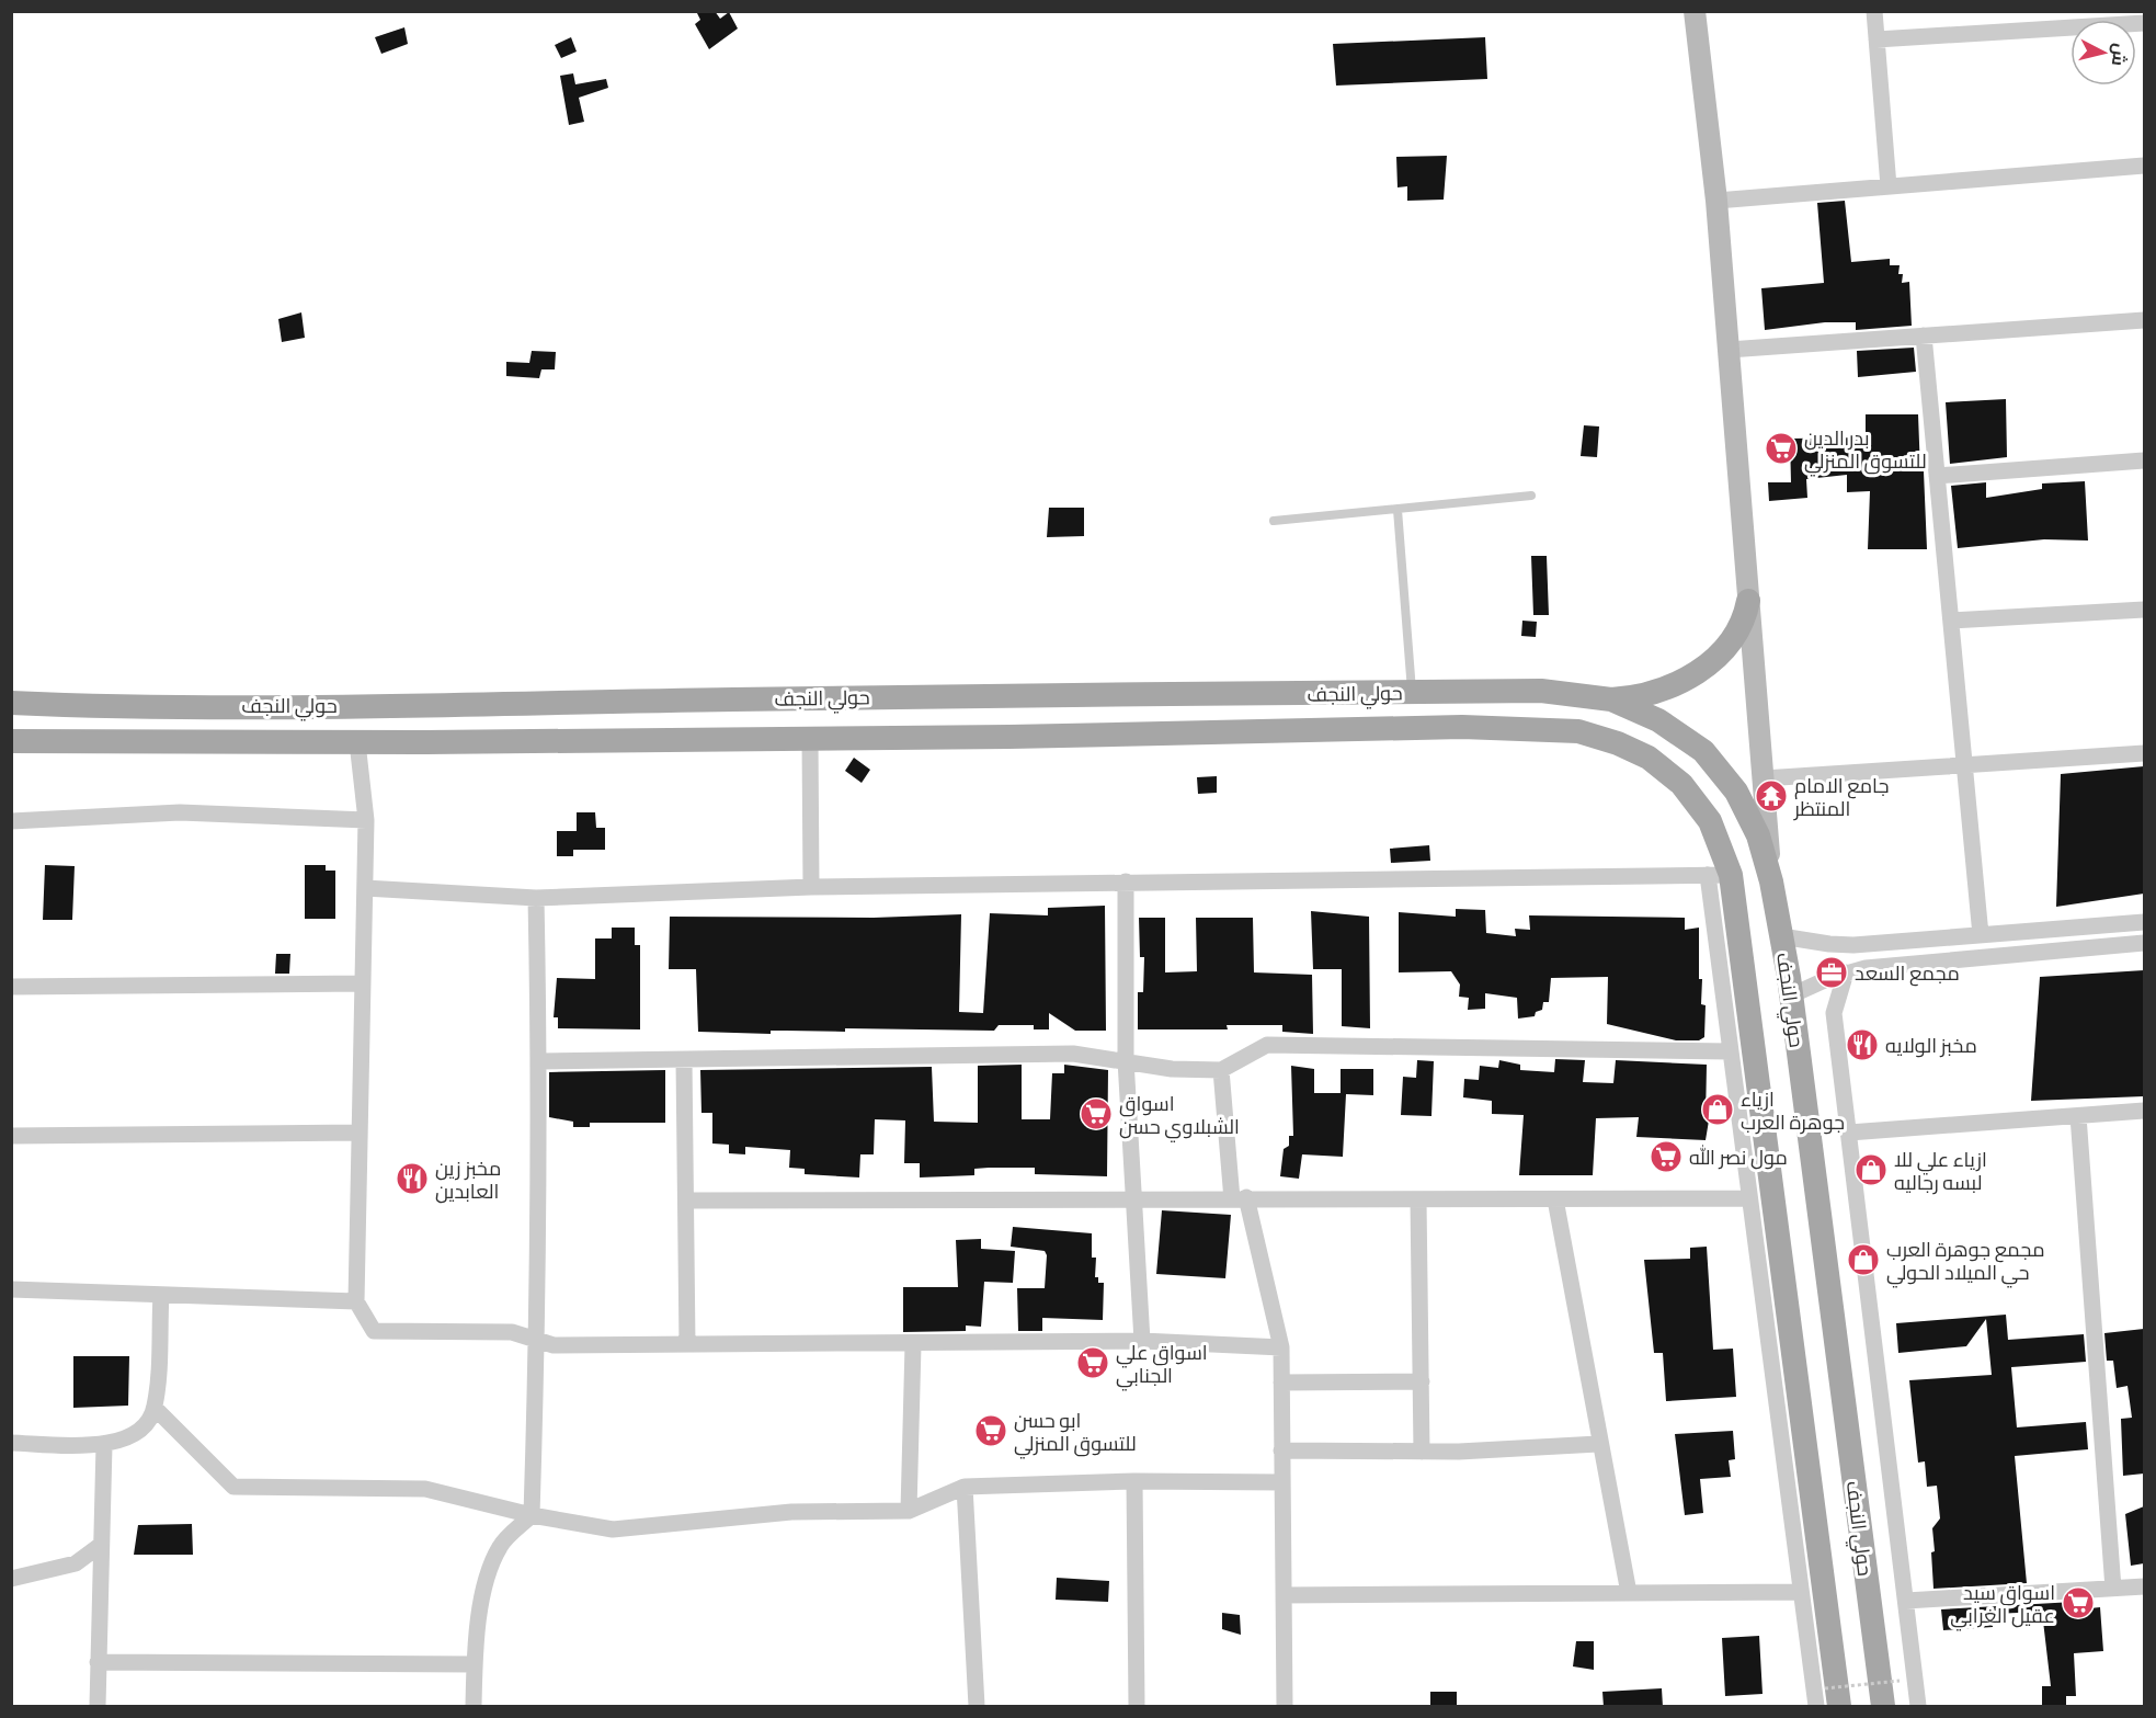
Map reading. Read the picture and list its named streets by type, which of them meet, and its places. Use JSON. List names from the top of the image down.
{
  "streets": {
    "main road": ["حولي النجف"]
  },
  "places": {
    "supermarket": [
      "بدر الدين للتسوق المنزلي",
      "اسواق الشبلاوي حسن",
      "مول نصر الله",
      "اسواق علي الجنابي",
      "ابو حسن للتسوق المنزلي",
      "اسواق سيد عقيل الغرابي"
    ],
    "temple": ["جامع الامام المنتظر"],
    "office": ["مجمع السعد"],
    "restaurant": ["مخبز الولايه", "مخبز زين العابدين"],
    "shop": ["ازياء جوهرة العرب", "ازياء علي للا لبسه رجاليه", "مجمع جوهرة العرب حي الميلاد الحولي"]
  },
  "north": "right"
}
